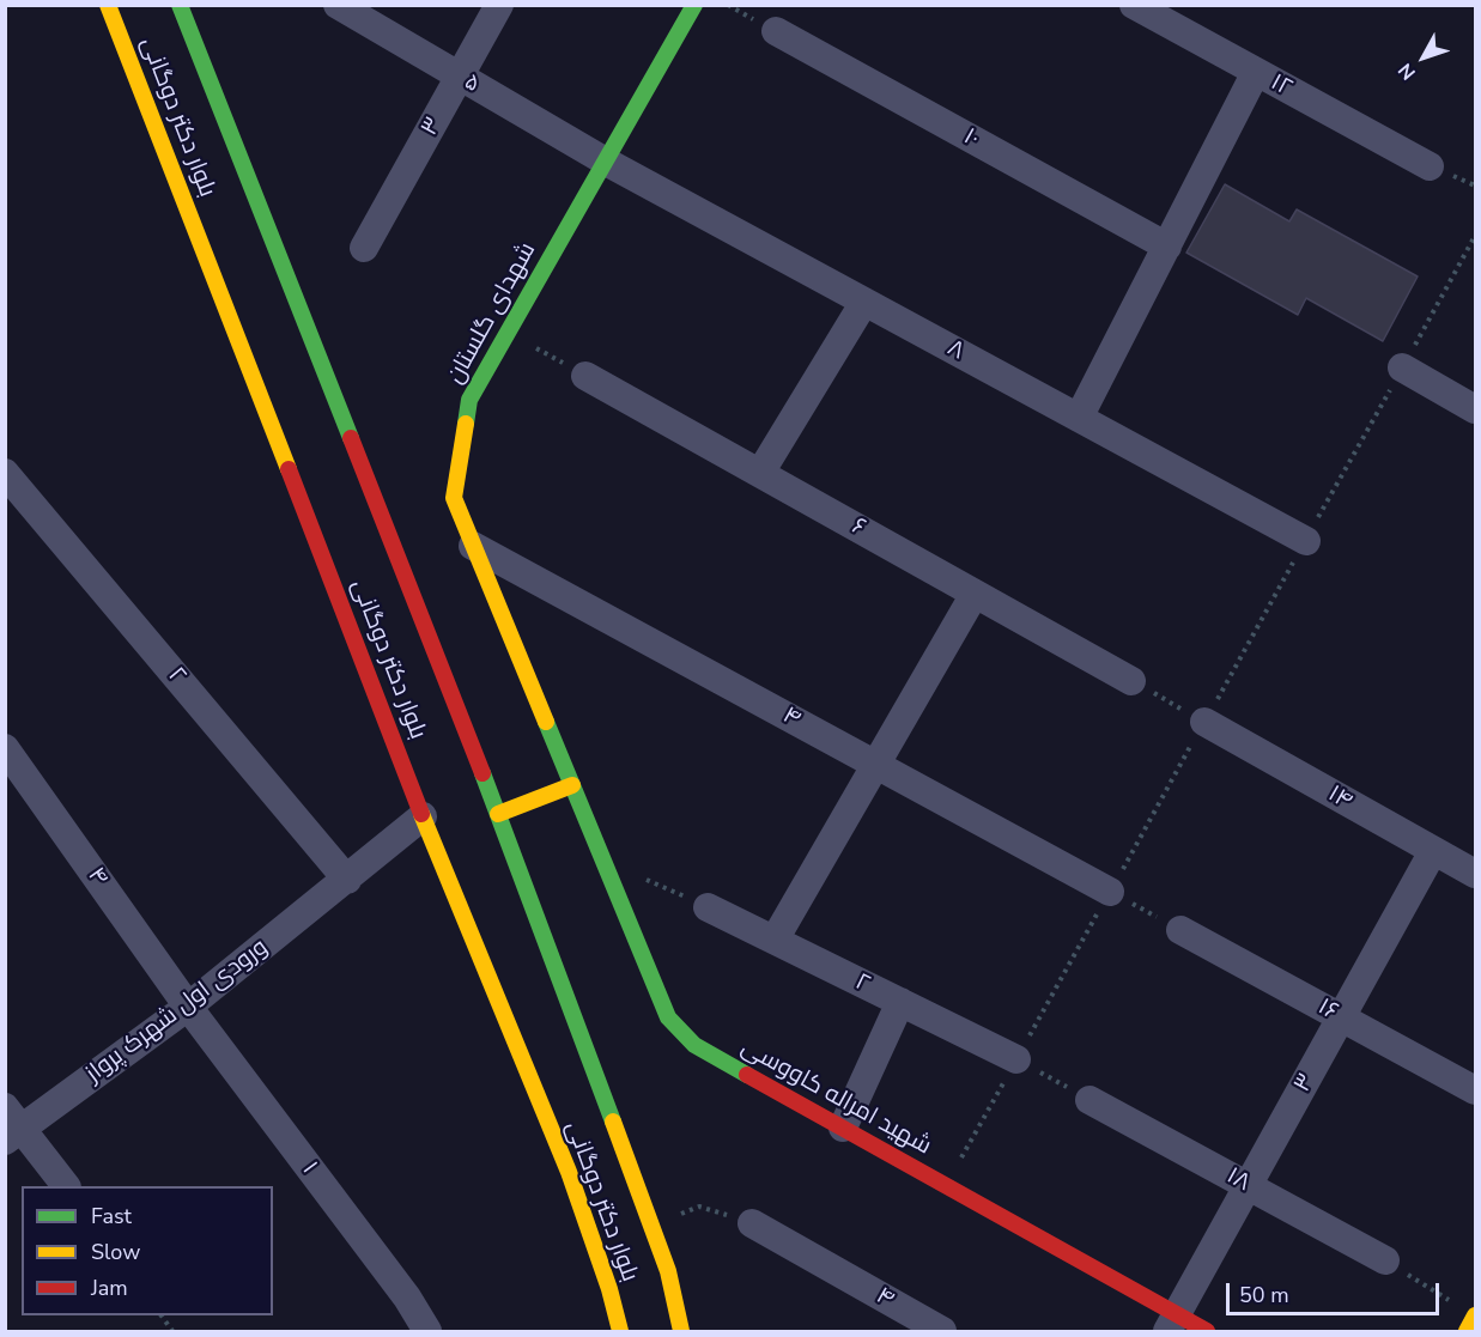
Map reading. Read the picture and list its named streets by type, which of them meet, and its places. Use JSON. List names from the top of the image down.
{
  "streets": {
    "main road": ["بلوار دکتر دوگانی", "شهدای گلستان", "شهید امراله کاووسی"],
    "street": [
      "۵",
      "۱۲",
      "۳",
      "۱۰",
      "۸",
      "۶",
      "۲",
      "۴",
      "۱۴",
      "۱۶",
      "ورودی اول شهرک پرواز",
      "۱",
      "۱۸"
    ]
  },
  "crossings": [
    ["۵", "۳"],
    ["۵", "شهدای گلستان"],
    ["۵", "۸"],
    ["بلوار دکتر دوگانی", "ورودی اول شهرک پرواز"],
    ["۳", "۱۴"],
    ["۳", "۱۶"],
    ["۳", "شهید امراله کاووسی"],
    ["۳", "۱۸"],
    ["شهدای گلستان", "۸"],
    ["شهدای گلستان", "۴"],
    ["شهدای گلستان", "شهید امراله کاووسی"],
    ["۲", "ورودی اول شهرک پرواز"],
    ["۴", "ورودی اول شهرک پرواز"],
    ["۴", "۱"],
    ["ورودی اول شهرک پرواز", "۱"]
  ],
  "legend": ["Fast", "Slow", "Jam"],
  "scale_bar": "50 m",
  "north": "bottom left"
}
